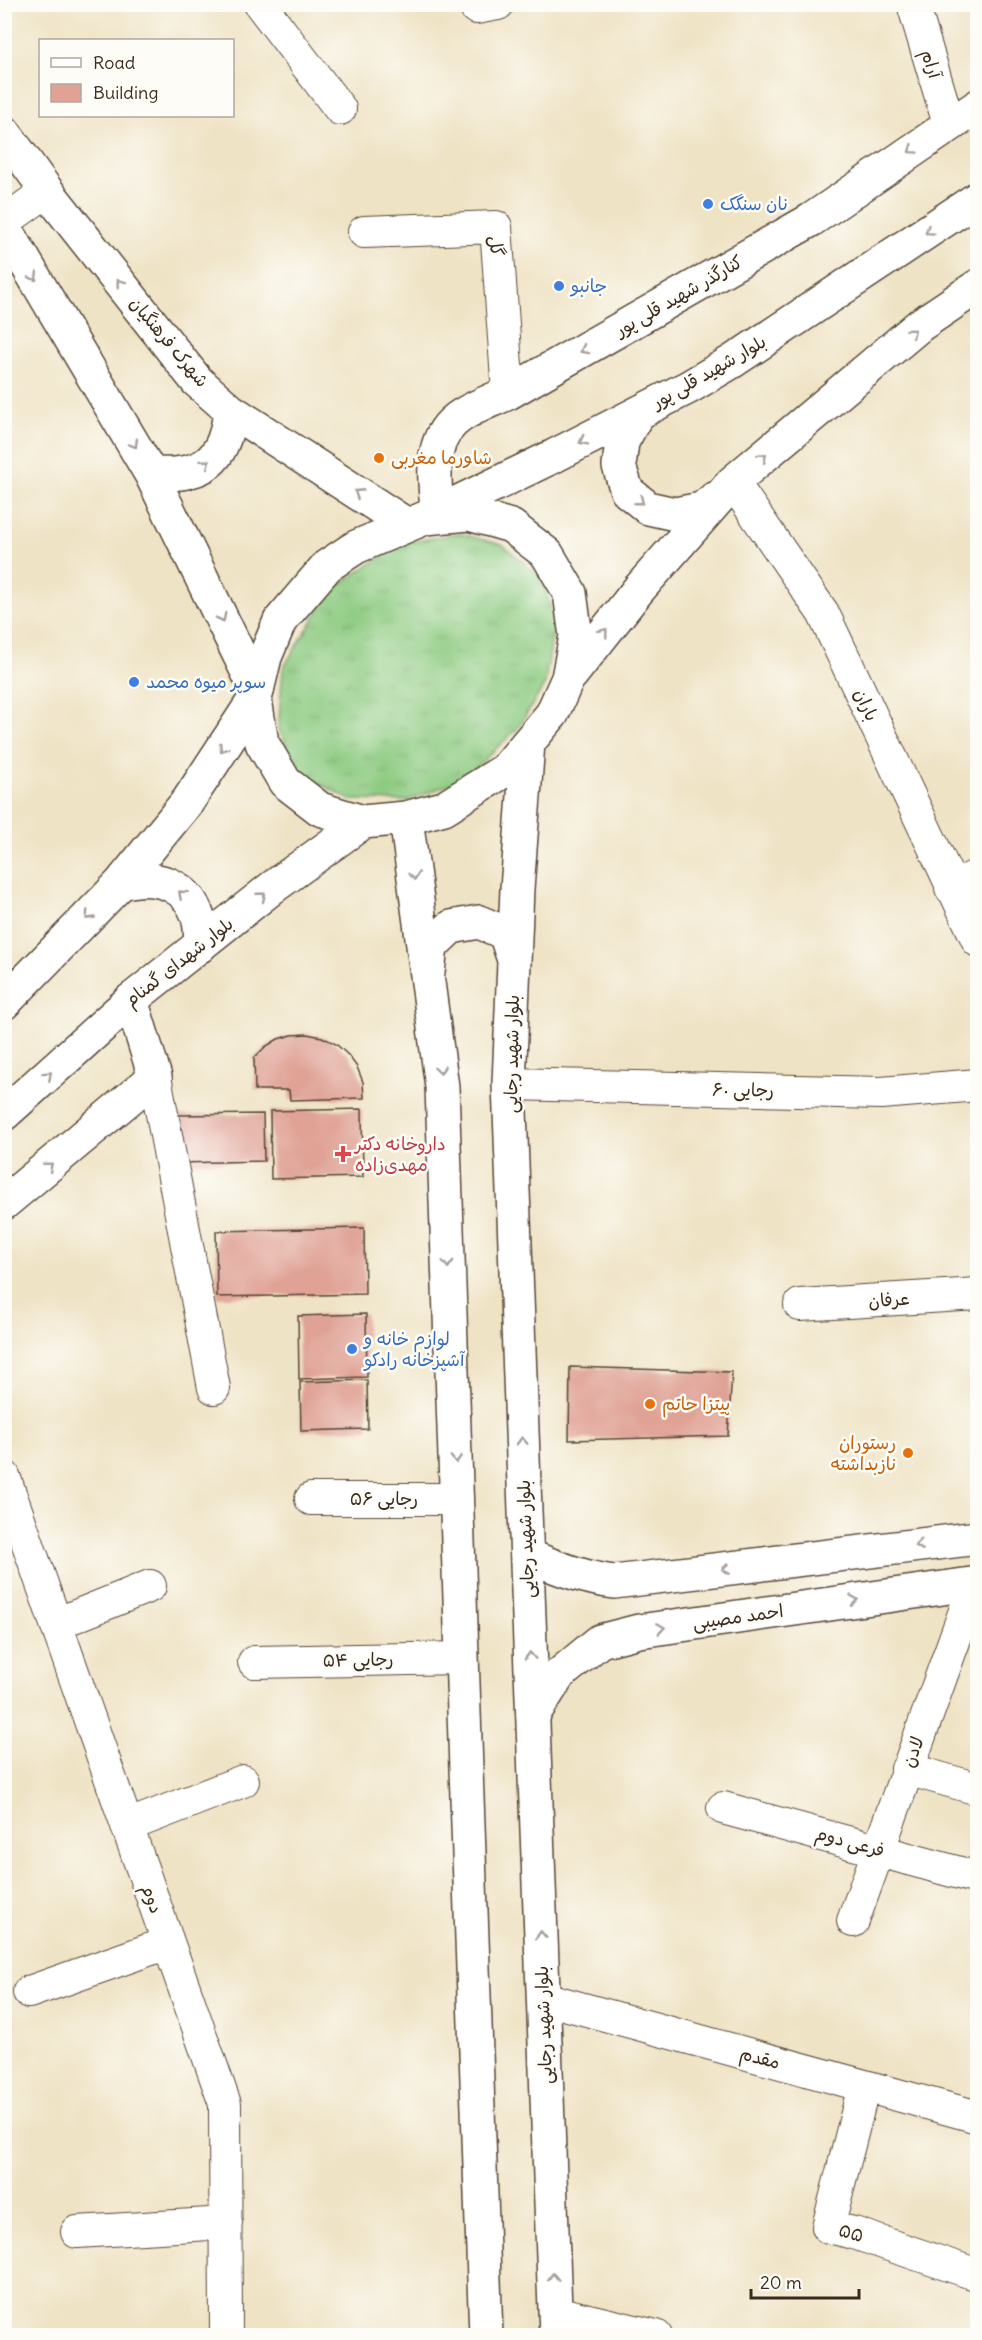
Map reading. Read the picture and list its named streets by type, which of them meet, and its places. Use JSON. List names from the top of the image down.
{
  "streets": {
    "main road": [
      "کنارگذر شهید قلی پور",
      "شهرک فرهنگیان",
      "بلوار شهید قلی پور",
      "بلوار شهدای گمنام",
      "بلوار شهید رجایی",
      "احمد مصیبی"
    ],
    "street": [
      "آرام",
      "گل",
      "باران",
      "رجایی ۶۰",
      "عرفان",
      "رجایی ۵۶",
      "رجایی ۵۴",
      "لادن",
      "فرعی دوم",
      "دوم",
      "مقدم",
      "۵۵"
    ]
  },
  "crossings": [
    ["آرام", "کنارگذر شهید قلی پور"],
    ["گل", "کنارگذر شهید قلی پور"],
    ["کنارگذر شهید قلی پور", "شهرک فرهنگیان"],
    ["کنارگذر شهید قلی پور", "بلوار شهید قلی پور"],
    ["شهرک فرهنگیان", "بلوار شهید قلی پور"],
    ["بلوار شهید رجایی", "رجایی ۶۰"],
    ["بلوار شهید رجایی", "احمد مصیبی"],
    ["بلوار شهید رجایی", "مقدم"],
    ["احمد مصیبی", "لادن"],
    ["لادن", "فرعی دوم"],
    ["مقدم", "۵۵"]
  ],
  "places": {
    "other": [
      "نان سنگک",
      "جانبو",
      "شاورما مغربی",
      "سوپر میوه محمد",
      "لوازم خانه و آشپزخانه رادکو",
      "پیتزا حاتم",
      "رستوران نازبداشته"
    ],
    "health": ["داروخانه دکتر مهدی‌زاده"]
  },
  "legend": ["Road", "Building"],
  "scale_bar": "20 m"
}
